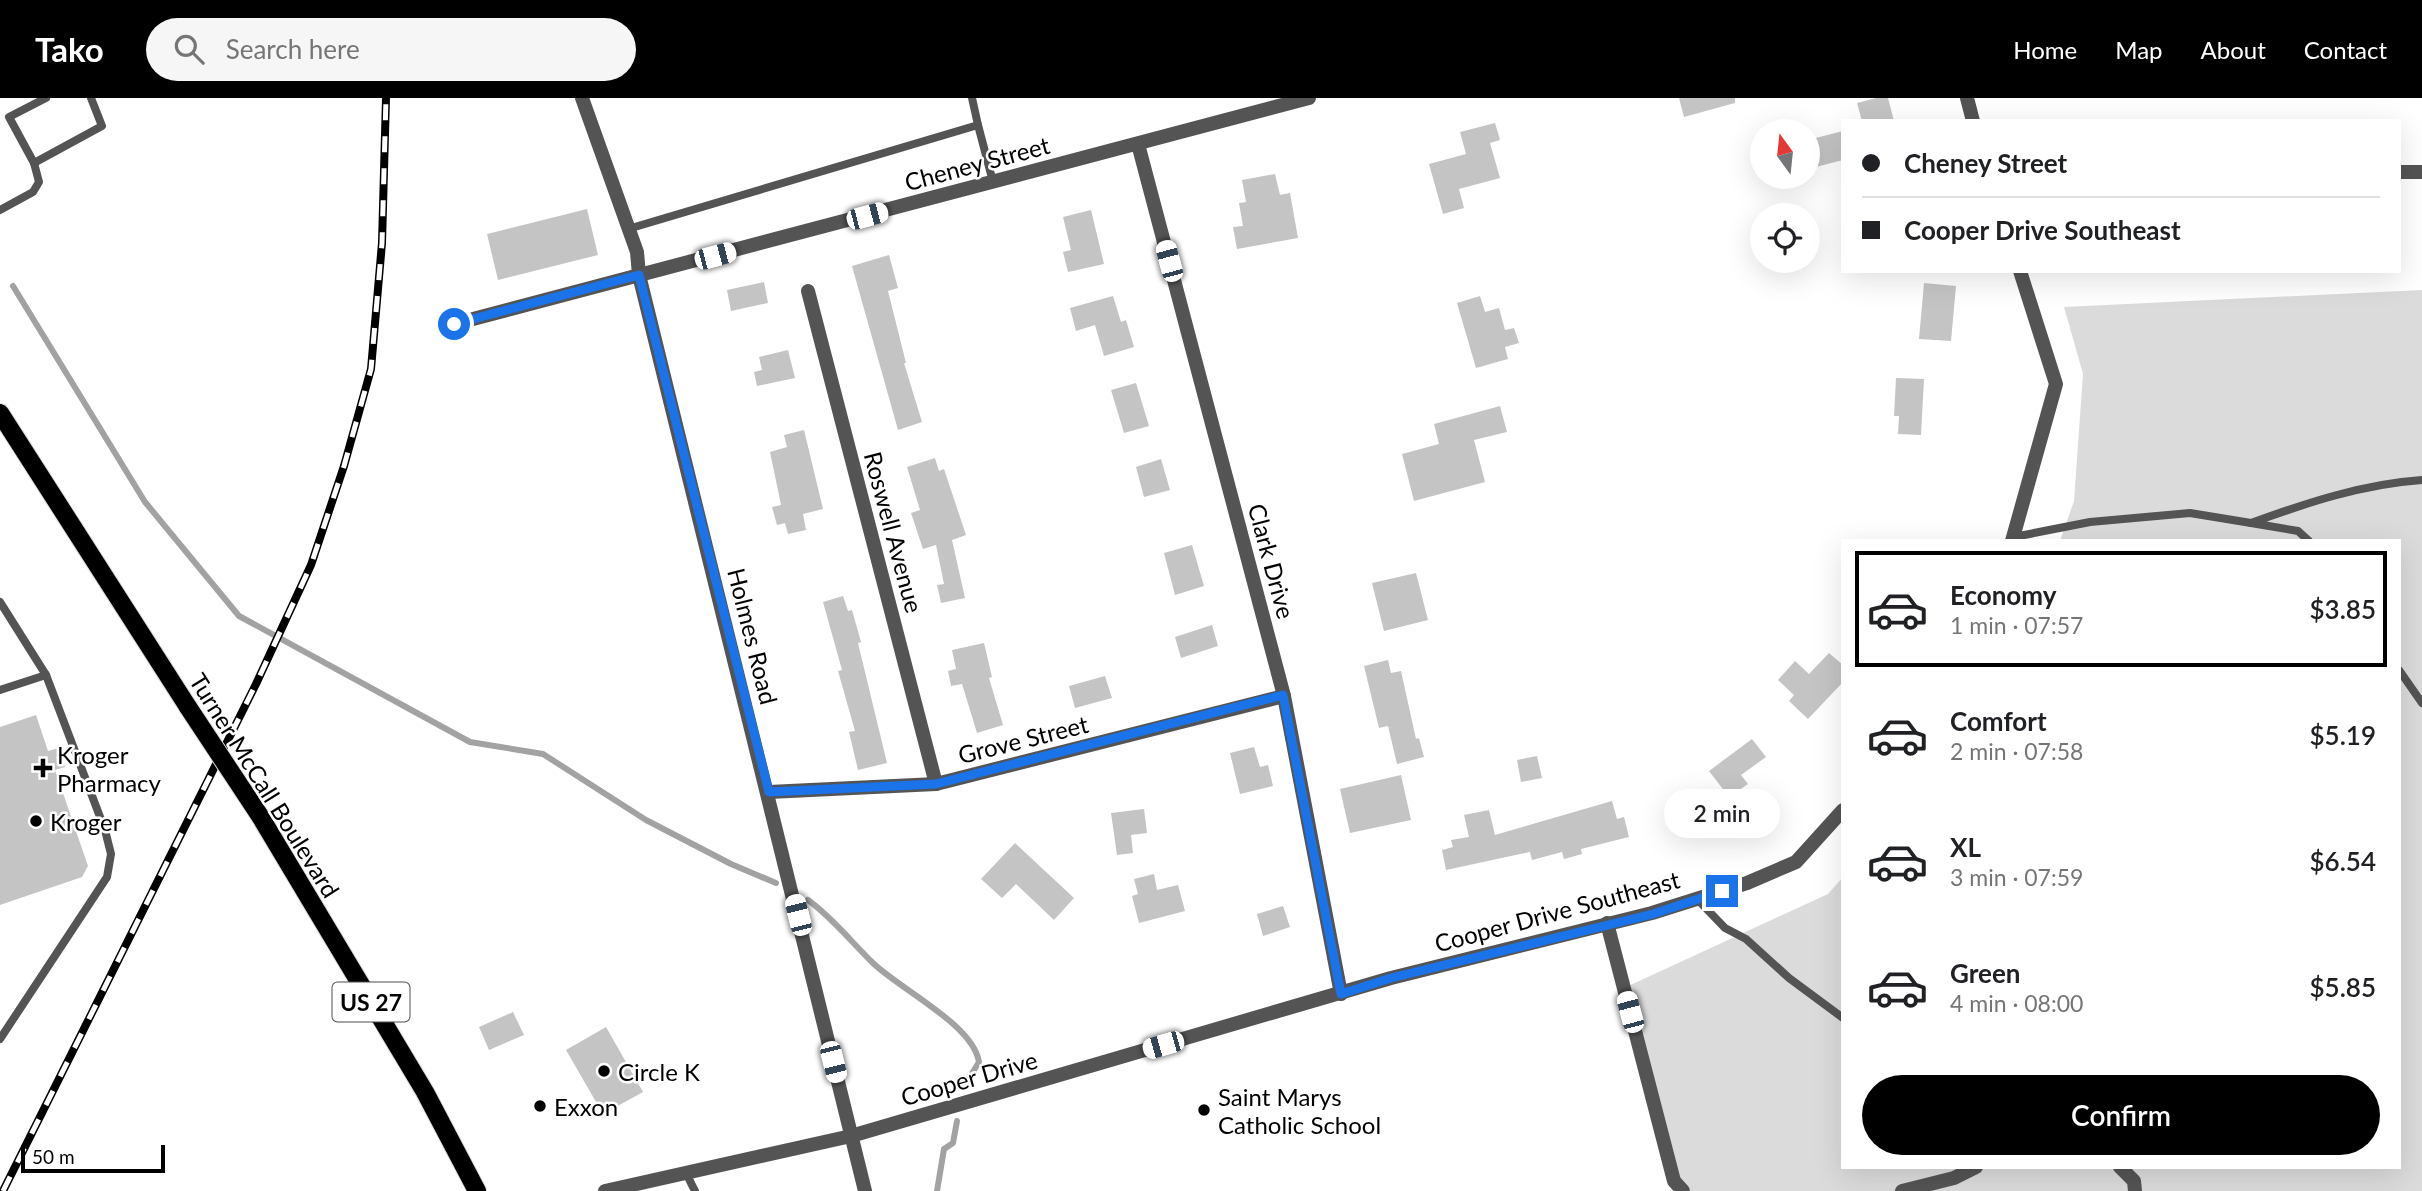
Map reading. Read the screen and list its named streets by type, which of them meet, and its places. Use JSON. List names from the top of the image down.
{
  "streets": {
    "main road": ["Turner McCall Boulevard", "US 27"],
    "street": [
      "Cheney Street",
      "Roswell Avenue",
      "Clark Drive",
      "Holmes Road",
      "Grove Street",
      "Cooper Drive Southeast",
      "Cooper Drive"
    ]
  },
  "crossings": [
    ["Cheney Street", "Clark Drive"],
    ["Cheney Street", "Holmes Road"],
    ["Roswell Avenue", "Grove Street"],
    ["Clark Drive", "Grove Street"],
    ["Clark Drive", "Cooper Drive Southeast"],
    ["Clark Drive", "Cooper Drive"],
    ["Holmes Road", "Grove Street"],
    ["Holmes Road", "Cooper Drive"],
    ["Cooper Drive Southeast", "Cooper Drive"]
  ],
  "places": {
    "health": ["Kroger Pharmacy"],
    "other": [
      "Kroger",
      "Circle K",
      "Exxon",
      "Saint Marys Catholic School"
    ]
  },
  "scale_bar": "50 m",
  "north": "top",
  "page": {
    "header": "Tako",
    "search": "Search here",
    "nav": [
      "Home",
      "Map",
      "About",
      "Contact"
    ],
    "banner": ["Cheney Street", "Cooper Drive Southeast"],
    "list": [
      {
        "name": "Economy",
        "note": "1 min · 07:57",
        "value": "$3.85"
      },
      {
        "name": "Comfort",
        "note": "2 min · 07:58",
        "value": "$5.19"
      },
      {
        "name": "XL",
        "note": "3 min · 07:59",
        "value": "$6.54"
      },
      {
        "name": "Green",
        "note": "4 min · 08:00",
        "value": "$5.85"
      }
    ],
    "bubble": "2 min",
    "buttons": "Confirm",
    "scale": "50 m"
  }
}
